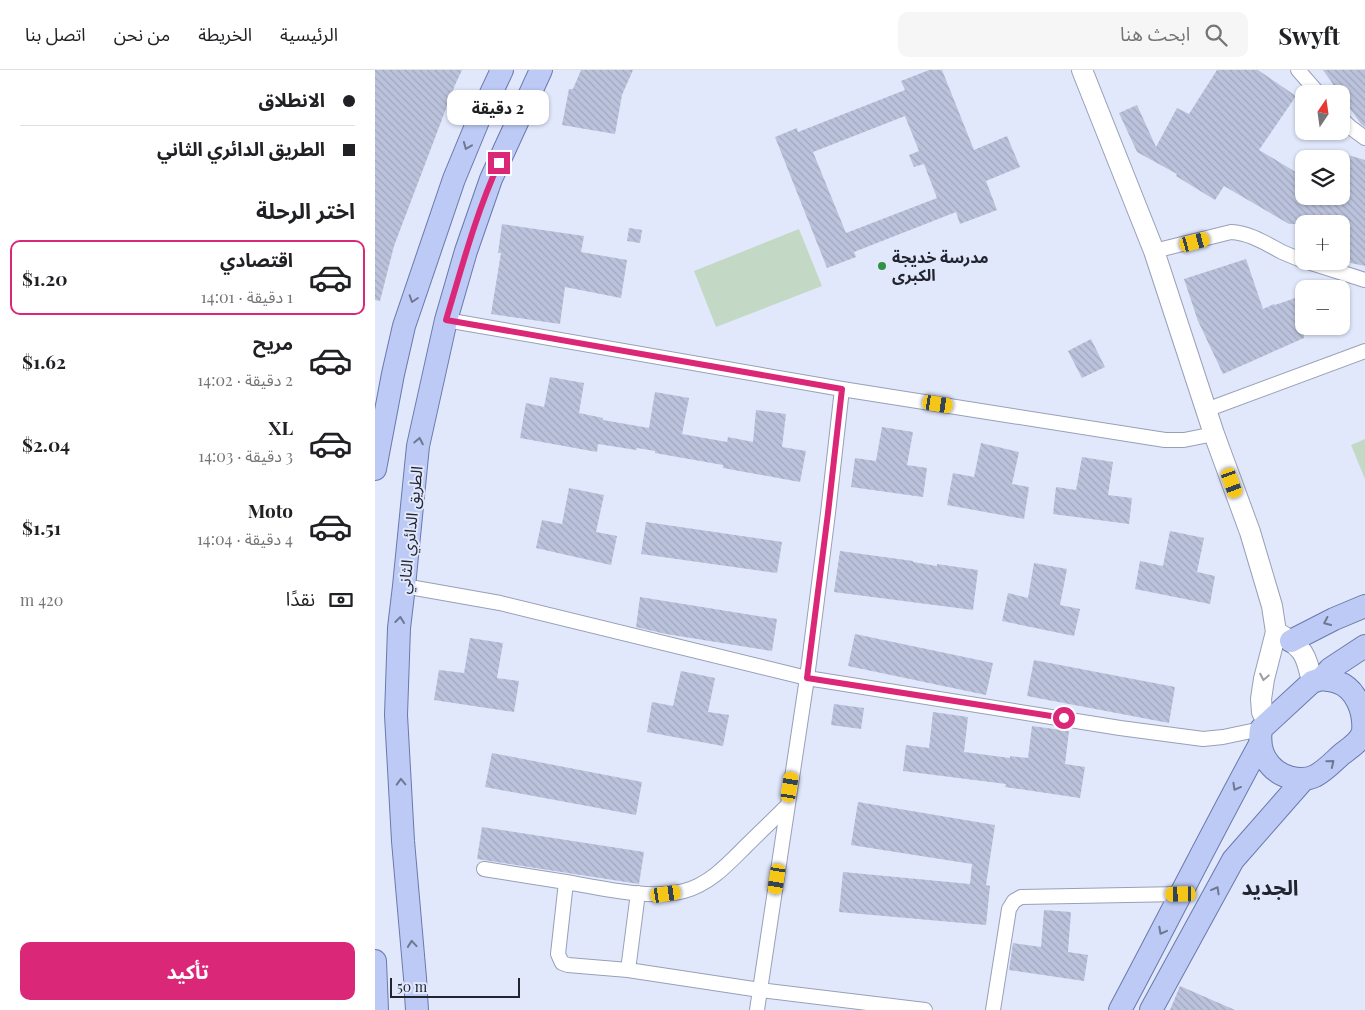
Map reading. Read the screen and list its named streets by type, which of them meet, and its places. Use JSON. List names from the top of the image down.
{
  "streets": {
    "main road": ["الطريق الدائري الثاني"]
  },
  "one_way": ["الطريق الدائري الثاني"],
  "districts": ["الجديد"],
  "places": ["مدرسة خديجة الكبرى"],
  "scale_bar": "50 m",
  "north": "top",
  "page": {
    "header": "Swyft",
    "search": "ابحث هنا",
    "nav": [
      "الرئيسية",
      "الخريطة",
      "من نحن",
      "اتصل بنا"
    ],
    "banner": ["الانطلاق", "الطريق الدائري الثاني"],
    "map_buttons": ["+", "−"],
    "bubble": "2 دقيقة",
    "heading": "اختر الرحلة",
    "list": [
      {
        "name": "اقتصادي",
        "note": "1 دقيقة · 14:01",
        "value": "$1.20"
      },
      {
        "name": "مريح",
        "note": "2 دقيقة · 14:02",
        "value": "$1.62"
      },
      {
        "name": "XL",
        "note": "3 دقيقة · 14:03",
        "value": "$2.04"
      },
      {
        "name": "Moto",
        "note": "4 دقيقة · 14:04",
        "value": "$1.51"
      }
    ],
    "pay": ["نقدًا", "420 m"],
    "buttons": "تأكيد",
    "scale": "50 m"
  }
}
